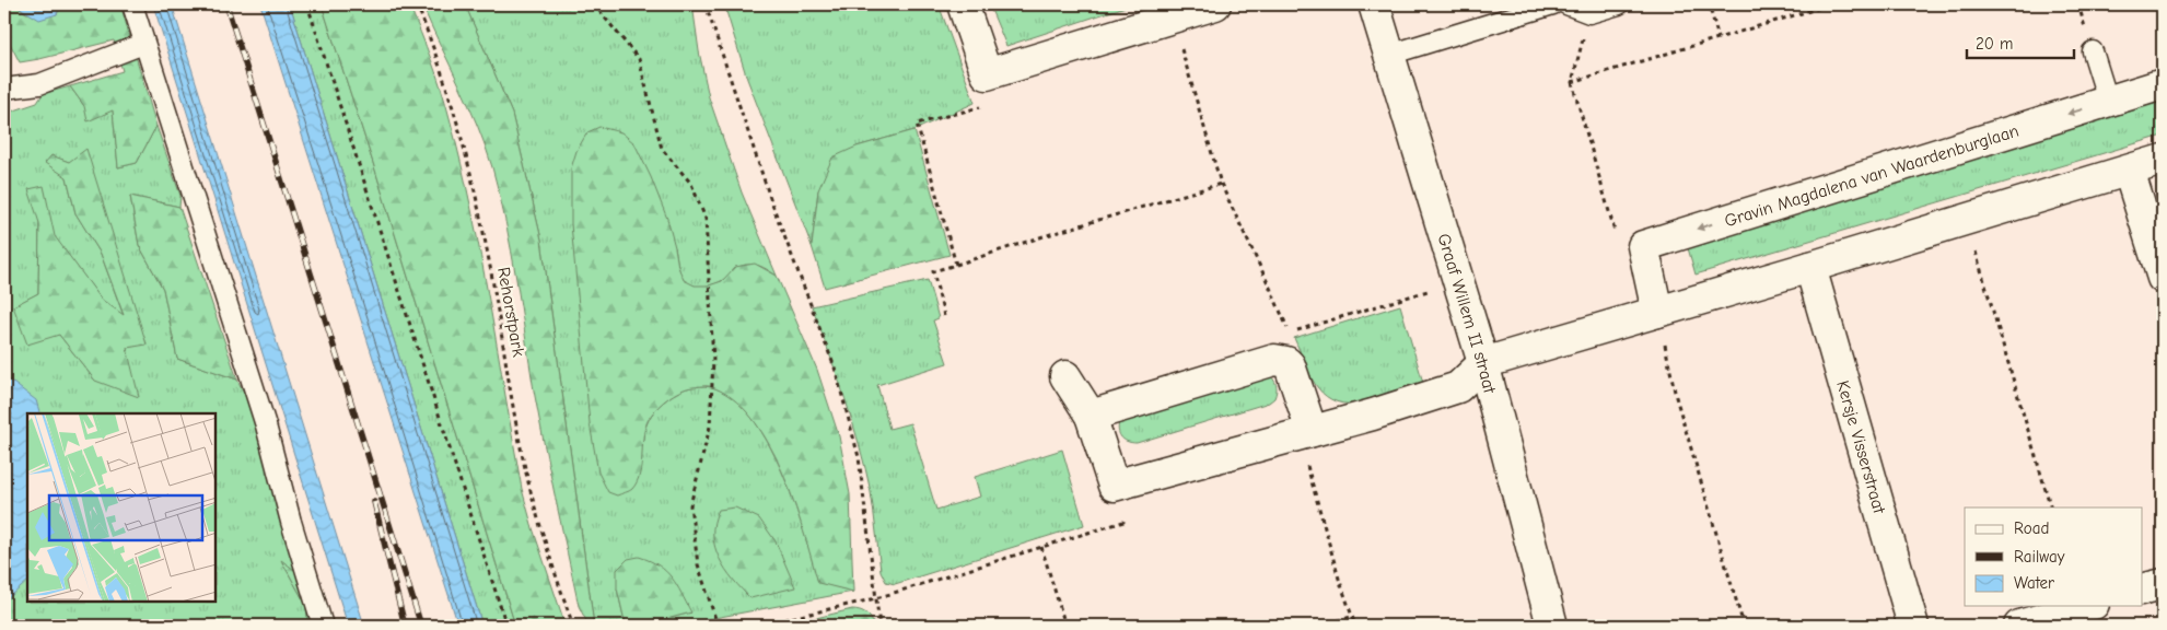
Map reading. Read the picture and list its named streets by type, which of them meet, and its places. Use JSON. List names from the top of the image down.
{
  "streets": {
    "street": ["Gravin Magdalena van Waardenburglaan", "Graaf Willem II straat", "Kersje Visserstraat"],
    "path": ["Rehorstpark"]
  },
  "legend": ["Road", "Railway", "Water"],
  "scale_bar": "20 m"
}
